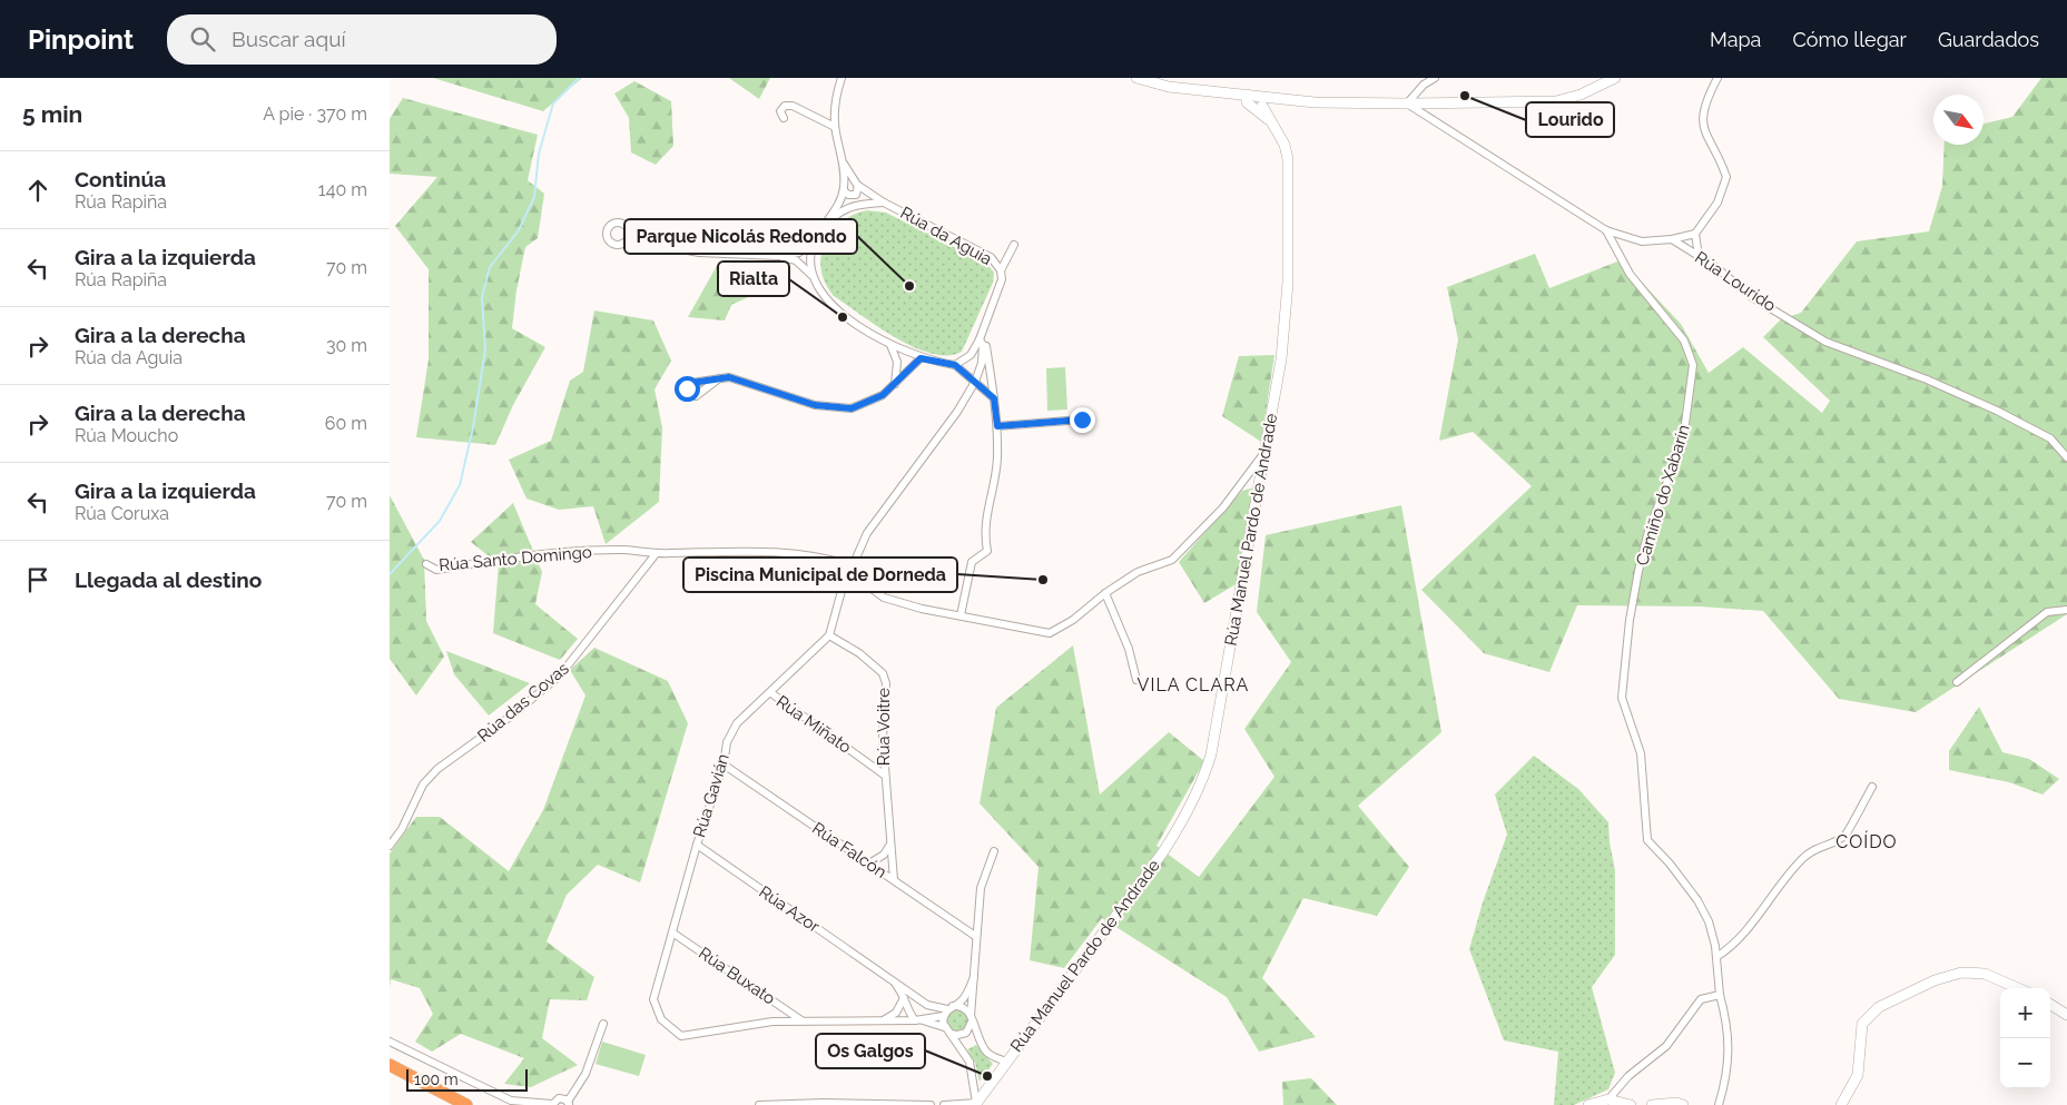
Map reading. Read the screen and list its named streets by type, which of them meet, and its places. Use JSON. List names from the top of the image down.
{
  "streets": {
    "street": [
      "Rúa da Aguia",
      "Rúa Lourido",
      "Camiño do Xabarín",
      "Rúa Manuel Pardo de Andrade",
      "Rúa Santo Domingo",
      "Rúa das Covas",
      "Rúa Miñato",
      "Rúa Voitre",
      "Rúa Gavián",
      "Rúa Falcón",
      "Rúa Azor",
      "Rúa Buxato"
    ]
  },
  "crossings": [
    ["Rúa da Aguia", "Rúa Gavián"],
    ["Rúa Santo Domingo", "Rúa das Covas"],
    ["Rúa Santo Domingo", "Rúa Gavián"],
    ["Rúa Miñato", "Rúa Voitre"],
    ["Rúa Miñato", "Rúa Gavián"],
    ["Rúa Voitre", "Rúa Gavián"],
    ["Rúa Voitre", "Rúa Falcón"],
    ["Rúa Gavián", "Rúa Falcón"],
    ["Rúa Gavián", "Rúa Azor"],
    ["Rúa Gavián", "Rúa Buxato"]
  ],
  "districts": ["VILA CLARA", "COÍDO"],
  "places": [
    "Lourido",
    "Parque Nicolás Redondo",
    "Rialta",
    "Piscina Municipal de Dorneda",
    "Os Galgos"
  ],
  "scale_bar": "100 m",
  "north": "bottom right",
  "page": {
    "header": "Pinpoint",
    "search": "Buscar aquí",
    "nav": ["Mapa", "Cómo llegar", "Guardados"],
    "heading": ["5 min", "A pie · 370 m"],
    "list": [
      ["Continúa", "Rúa Rapiña", "140 m"],
      ["Gira a la izquierda", "Rúa Rapiña", "70 m"],
      ["Gira a la derecha", "Rúa da Aguia", "30 m"],
      ["Gira a la derecha", "Rúa Moucho", "60 m"],
      ["Gira a la izquierda", "Rúa Coruxa", "70 m"],
      "Llegada al destino"
    ],
    "map_buttons": ["+", "−"],
    "scale": "100 m"
  }
}
